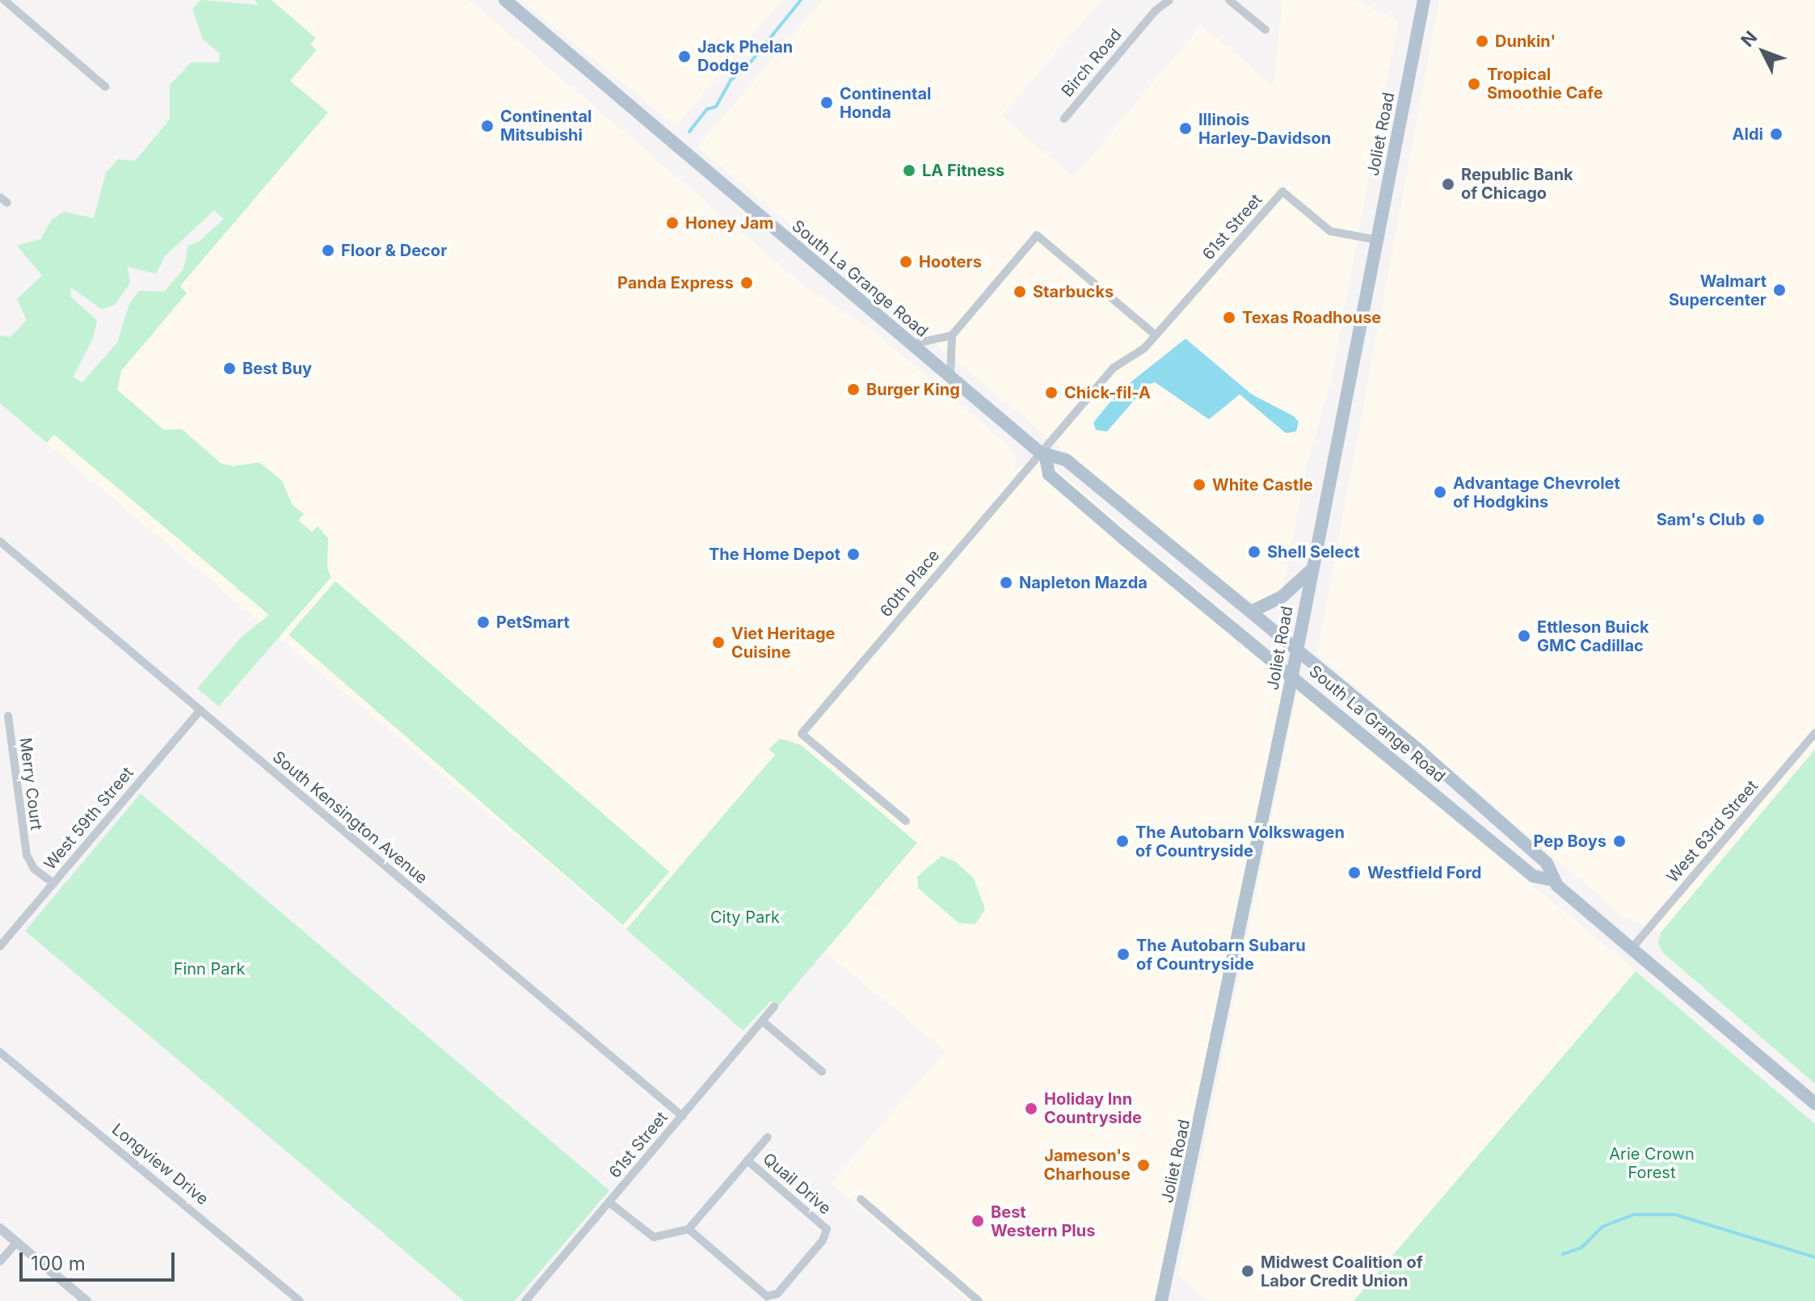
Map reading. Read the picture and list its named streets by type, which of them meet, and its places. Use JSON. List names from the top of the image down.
{
  "streets": {
    "main road": ["Joliet Road", "South La Grange Road"],
    "street": [
      "Birch Road",
      "61st Street",
      "60th Place",
      "Merry Court",
      "South Kensington Avenue",
      "West 59th Street",
      "West 63rd Street",
      "Longview Drive",
      "Quail Drive"
    ]
  },
  "crossings": [
    ["Joliet Road", "61st Street"],
    ["Joliet Road", "South La Grange Road"],
    ["61st Street", "South La Grange Road"],
    ["61st Street", "60th Place"],
    ["61st Street", "South Kensington Avenue"],
    ["South La Grange Road", "60th Place"],
    ["South La Grange Road", "West 63rd Street"],
    ["Merry Court", "West 59th Street"],
    ["South Kensington Avenue", "West 59th Street"]
  ],
  "parks": ["City Park", "Finn Park", "Arie Crown Forest"],
  "places": [
    "Dunkin'",
    "Jack Phelan Dodge",
    "Tropical Smoothie Cafe",
    "Continental Honda",
    "Continental Mitsubishi",
    "Illinois Harley-Davidson",
    "Aldi",
    "LA Fitness",
    "Republic Bank of Chicago",
    "Honey Jam",
    "Floor & Decor",
    "Hooters",
    "Panda Express",
    "Walmart Supercenter",
    "Starbucks",
    "Texas Roadhouse",
    "Best Buy",
    "Burger King",
    "Chick-fil-A",
    "White Castle",
    "Advantage Chevrolet of Hodgkins",
    "Sam's Club",
    "Shell Select",
    "The Home Depot",
    "Napleton Mazda",
    "PetSmart",
    "Ettleson Buick GMC Cadillac",
    "Viet Heritage Cuisine",
    "The Autobarn Volkswagen of Countryside",
    "Pep Boys",
    "Westfield Ford",
    "The Autobarn Subaru of Countryside",
    "Holiday Inn Countryside",
    "Jameson's Charhouse",
    "Best Western Plus",
    "Midwest Coalition of Labor Credit Union"
  ],
  "scale_bar": "100 m",
  "north": "top left"
}
